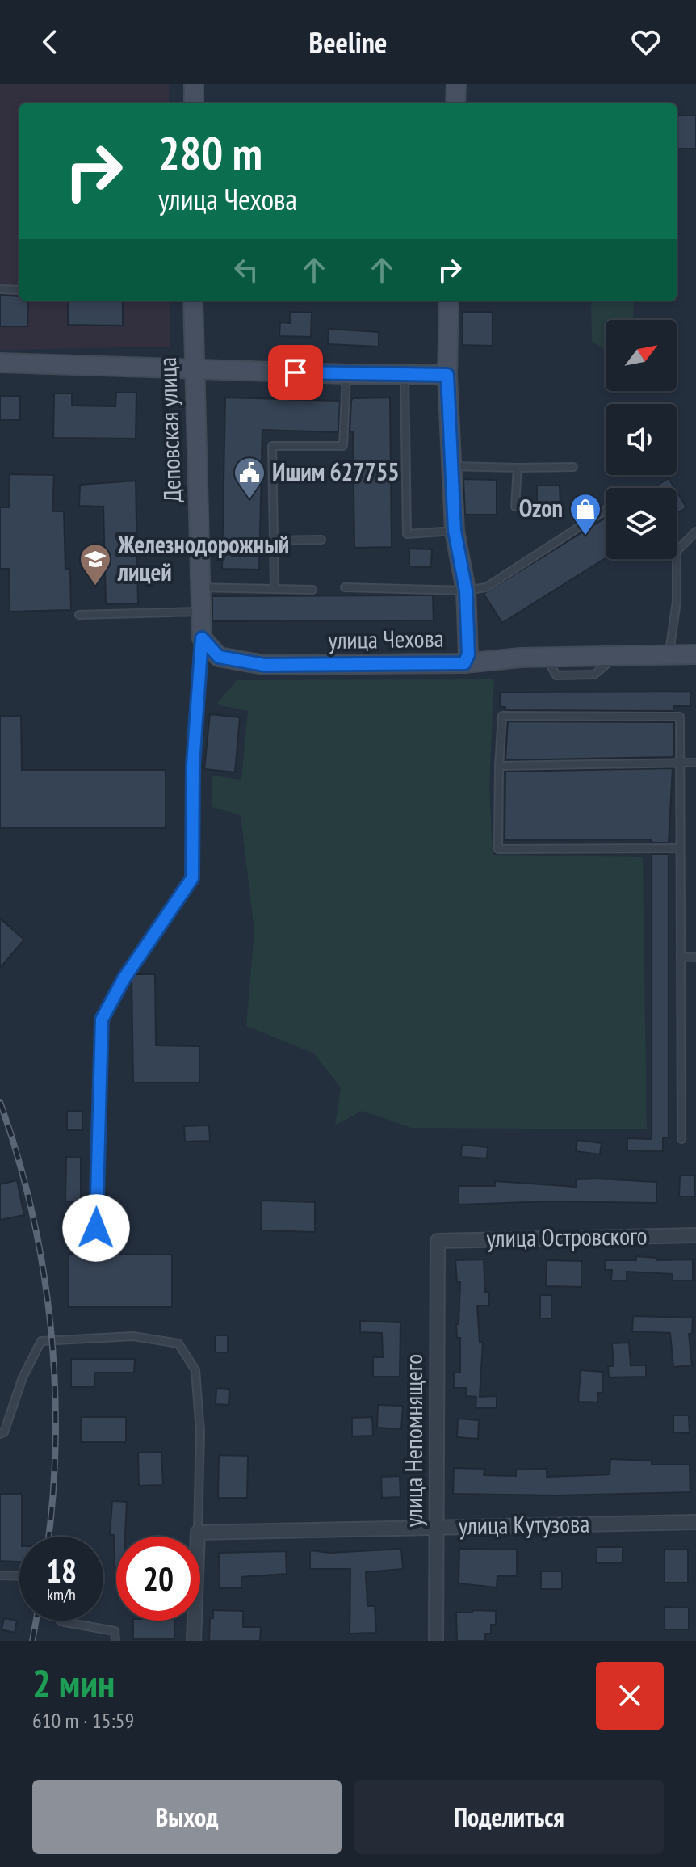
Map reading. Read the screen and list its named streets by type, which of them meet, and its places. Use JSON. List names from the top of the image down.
{
  "streets": {
    "main road": ["Деповская улица", "улица Чехова"],
    "street": ["улица Островского", "улица Непомнящего", "улица Кутузова"]
  },
  "crossings": [
    ["Деповская улица", "улица Чехова"],
    ["улица Островского", "улица Непомнящего"],
    ["улица Непомнящего", "улица Кутузова"]
  ],
  "places": {
    "public building": ["Ишим 627755"],
    "shop": ["Ozon"],
    "school or university": ["Железнодорожный лицей"]
  },
  "north": "top right",
  "page": {
    "header": "Beeline",
    "turn": ["280 m", "улица Чехова"],
    "speed": "18 km/h",
    "limit": "20",
    "heading": ["2 мин", "610 m · 15:59"],
    "buttons": ["Выход", "Поделиться"]
  }
}
